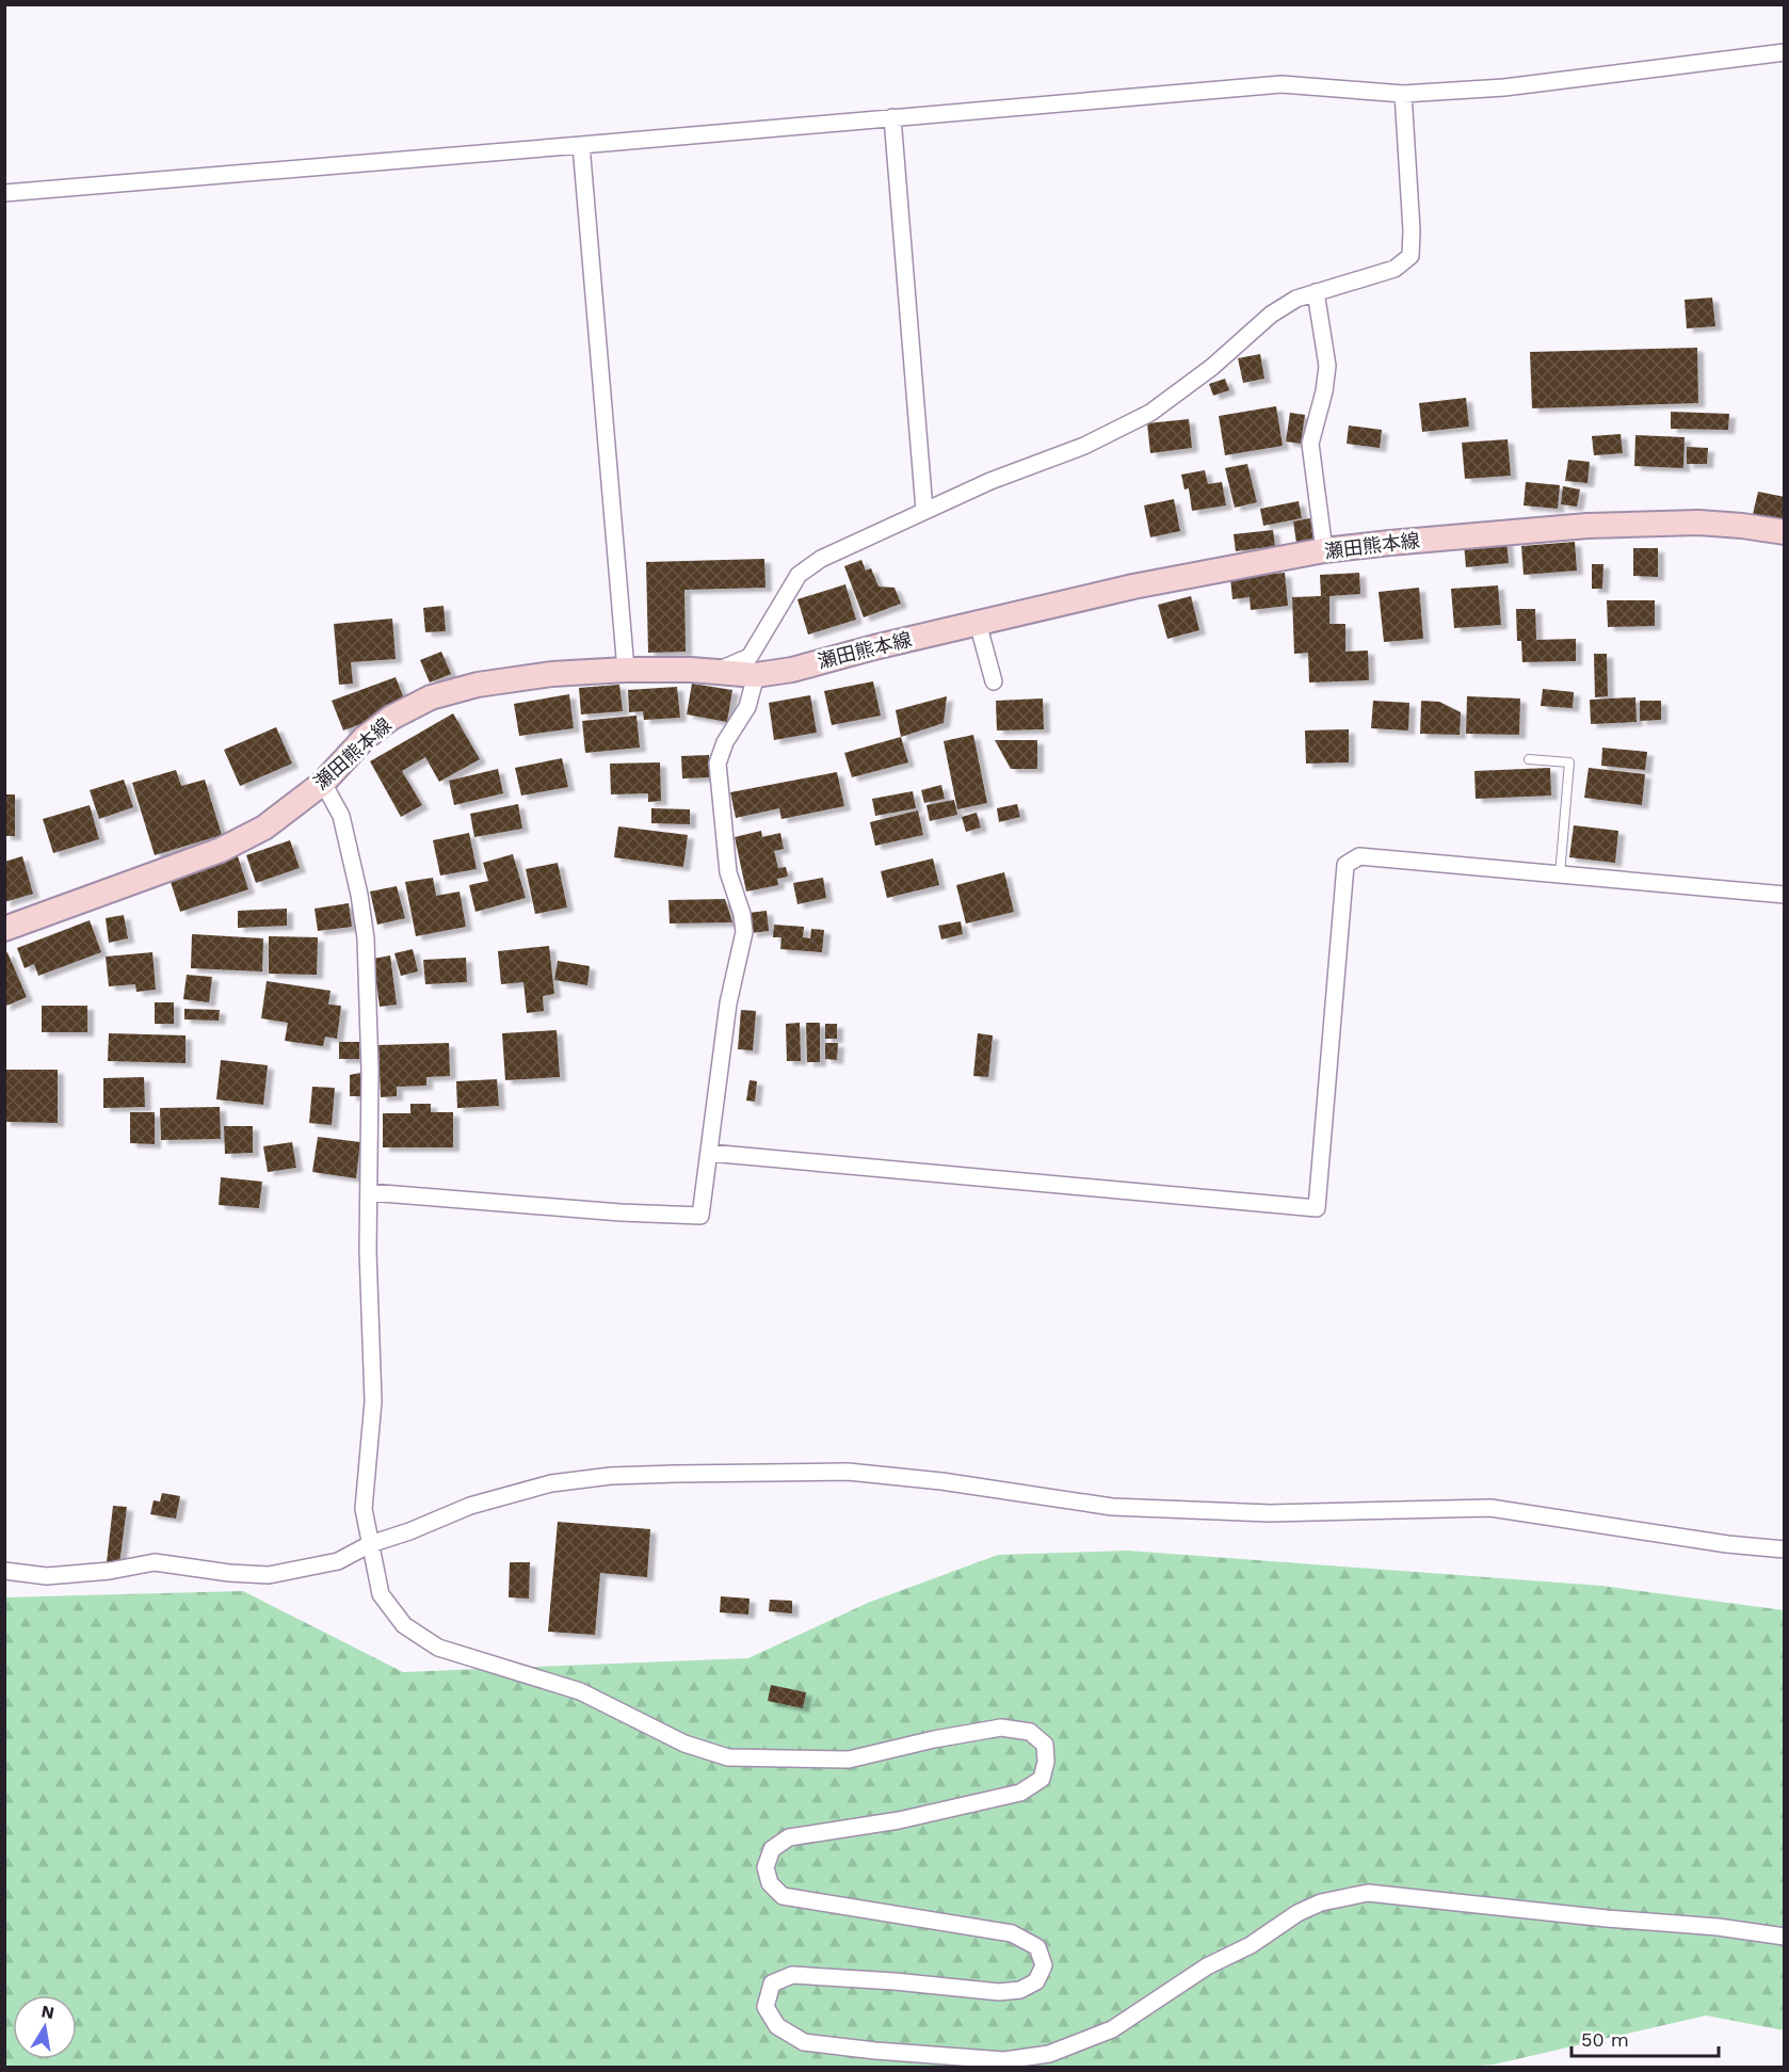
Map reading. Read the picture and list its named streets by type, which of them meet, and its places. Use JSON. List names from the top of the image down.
{
  "streets": {
    "main road": ["瀬田熊本線"]
  },
  "scale_bar": "50 m",
  "north": "top"
}
